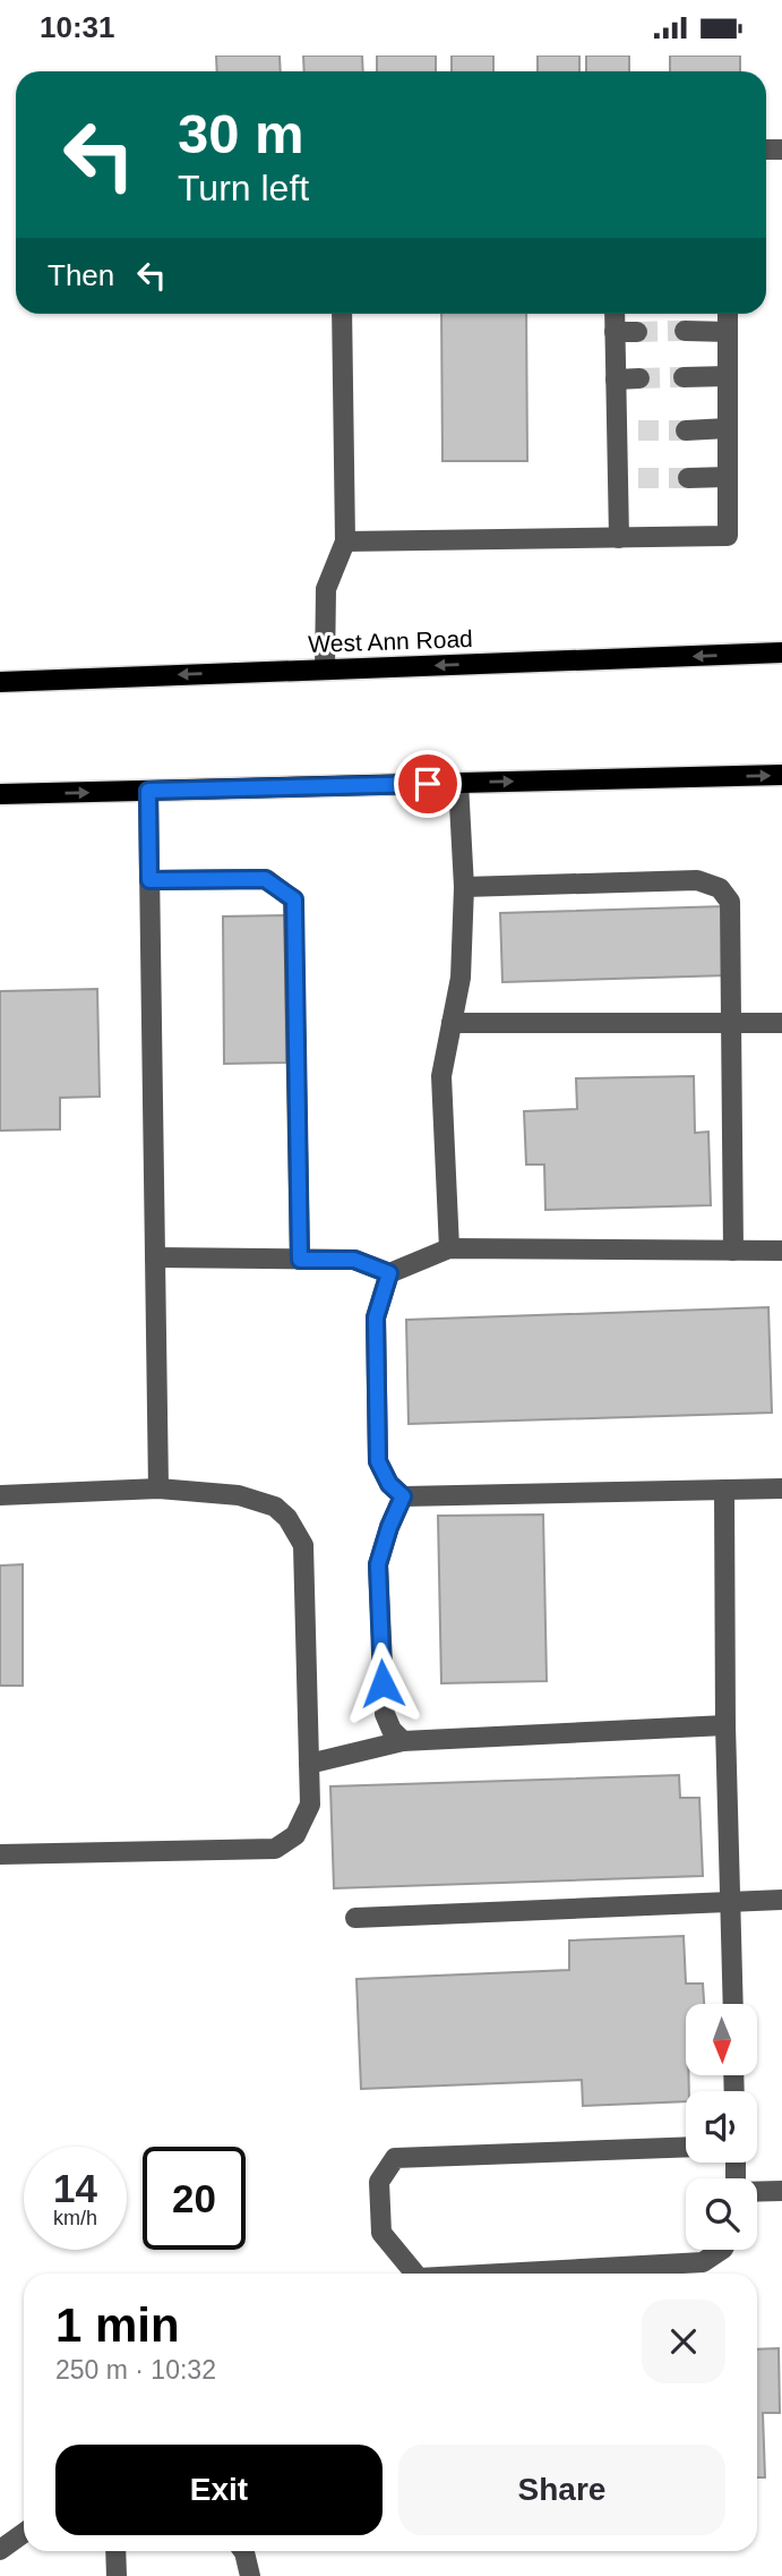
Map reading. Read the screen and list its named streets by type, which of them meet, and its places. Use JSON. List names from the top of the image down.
{
  "streets": {
    "main road": ["West Ann Road"]
  },
  "north": "bottom",
  "page": {
    "status": "10:31",
    "turn": ["30 m", "Turn left"],
    "then": "Then",
    "speed": "14 km/h",
    "limit": "20",
    "heading": ["1 min", "250 m · 10:32"],
    "buttons": ["Exit", "Share"]
  }
}
